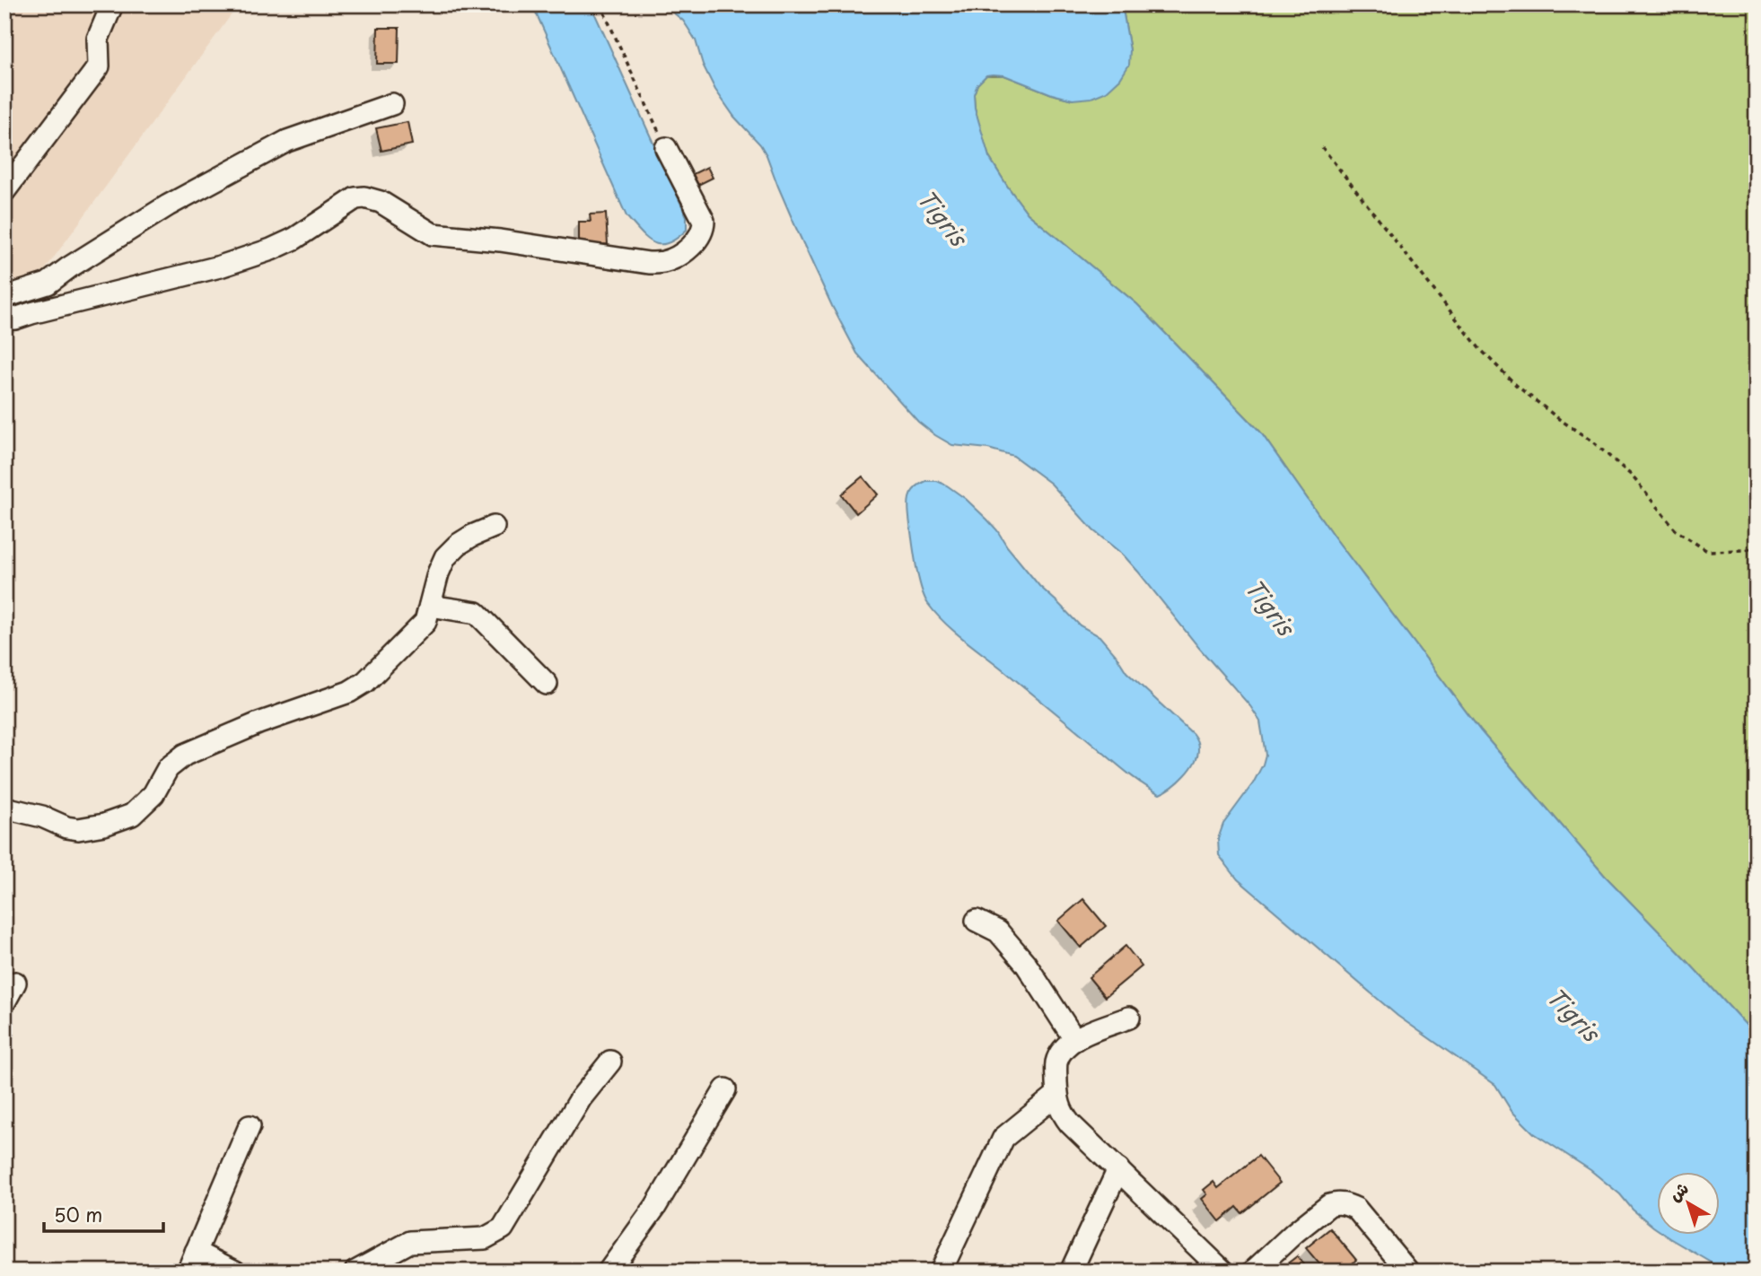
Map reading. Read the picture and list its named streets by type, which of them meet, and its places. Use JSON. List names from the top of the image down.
{
  "water": ["Tigris"],
  "scale_bar": "50 m",
  "north": "top left"
}
